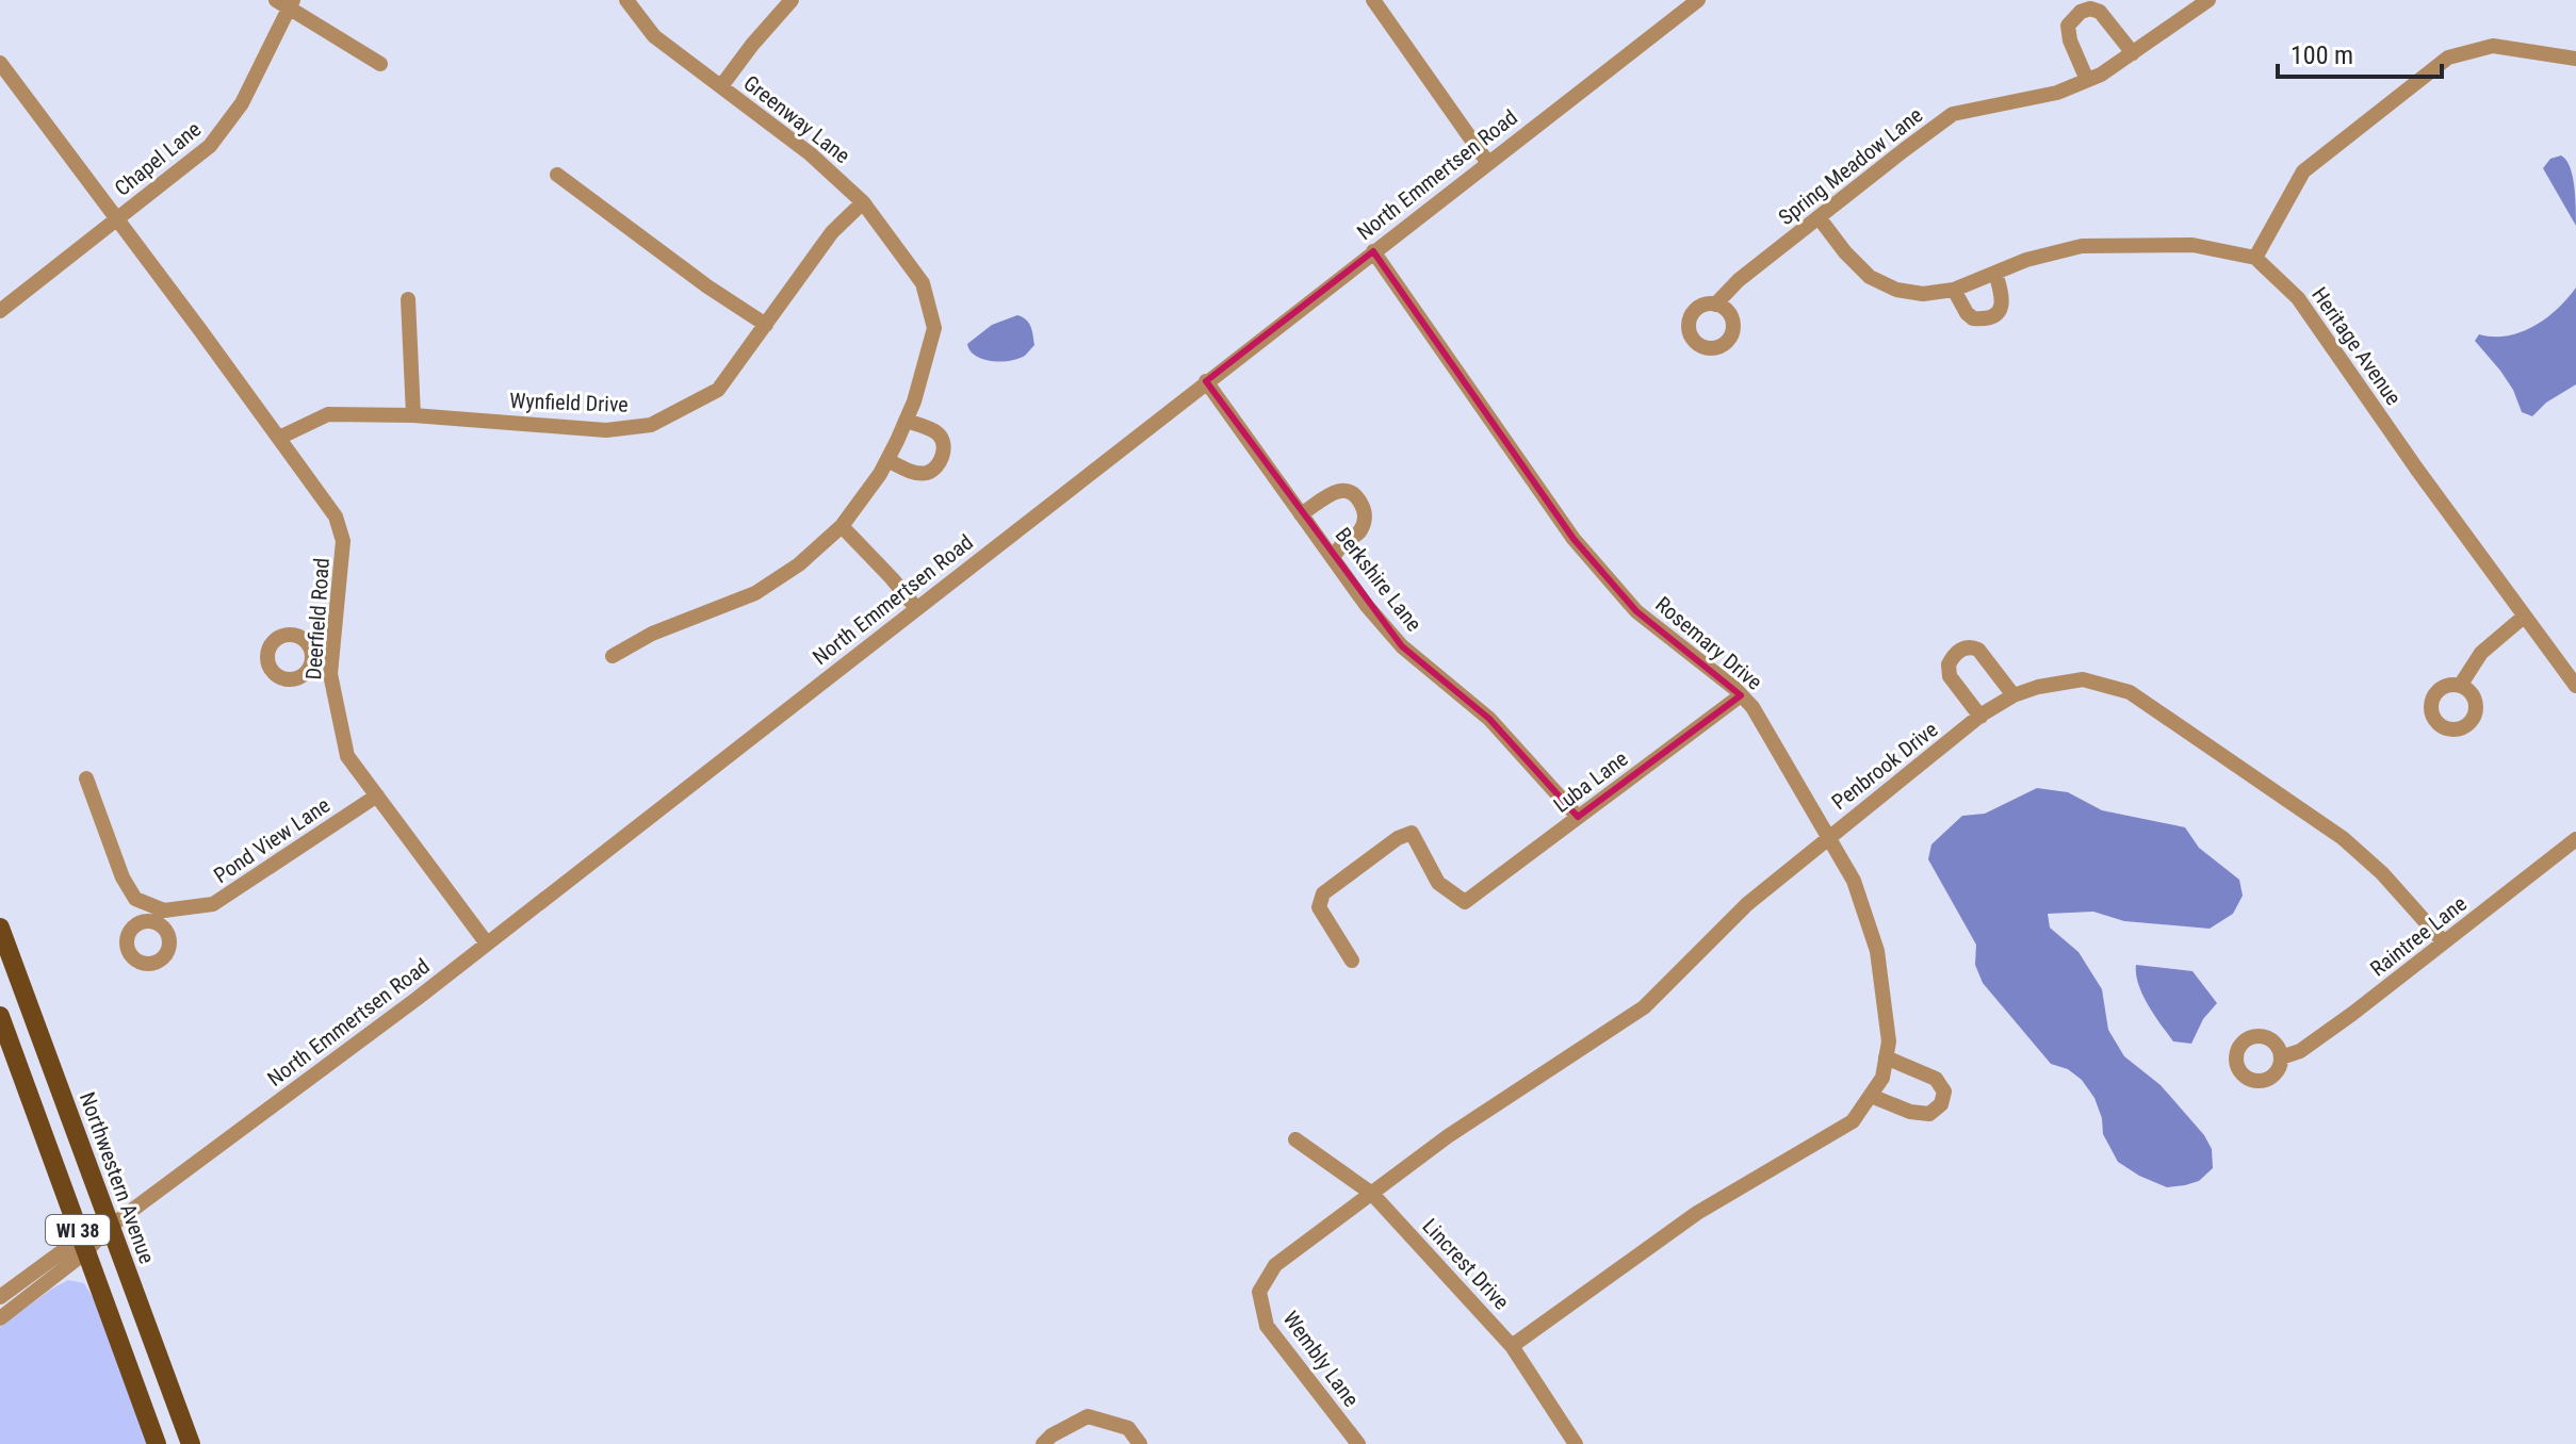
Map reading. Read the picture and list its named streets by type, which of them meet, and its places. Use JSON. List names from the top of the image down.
{
  "streets": {
    "main road": ["Northwestern Avenue", "WI 38"],
    "street": [
      "Greenway Lane",
      "Chapel Lane",
      "Spring Meadow Lane",
      "North Emmertsen Road",
      "Heritage Avenue",
      "Wynfield Drive",
      "Berkshire Lane",
      "Deerfield Road",
      "Rosemary Drive",
      "Penbrook Drive",
      "Luba Lane",
      "Pond View Lane",
      "Raintree Lane",
      "Lincrest Drive",
      "Wembly Lane"
    ]
  },
  "crossings": [
    ["Greenway Lane", "Wynfield Drive"],
    ["Chapel Lane", "Deerfield Road"],
    ["North Emmertsen Road", "Berkshire Lane"],
    ["North Emmertsen Road", "Deerfield Road"],
    ["North Emmertsen Road", "Rosemary Drive"],
    ["North Emmertsen Road", "Northwestern Avenue"],
    ["North Emmertsen Road", "WI 38"],
    ["Wynfield Drive", "Deerfield Road"],
    ["Berkshire Lane", "Luba Lane"],
    ["Deerfield Road", "Pond View Lane"],
    ["Rosemary Drive", "Penbrook Drive"],
    ["Rosemary Drive", "Luba Lane"],
    ["Rosemary Drive", "Lincrest Drive"],
    ["Penbrook Drive", "Raintree Lane"],
    ["Penbrook Drive", "Lincrest Drive"],
    ["Penbrook Drive", "Wembly Lane"],
    ["Lincrest Drive", "Wembly Lane"]
  ],
  "scale_bar": "100 m"
}
